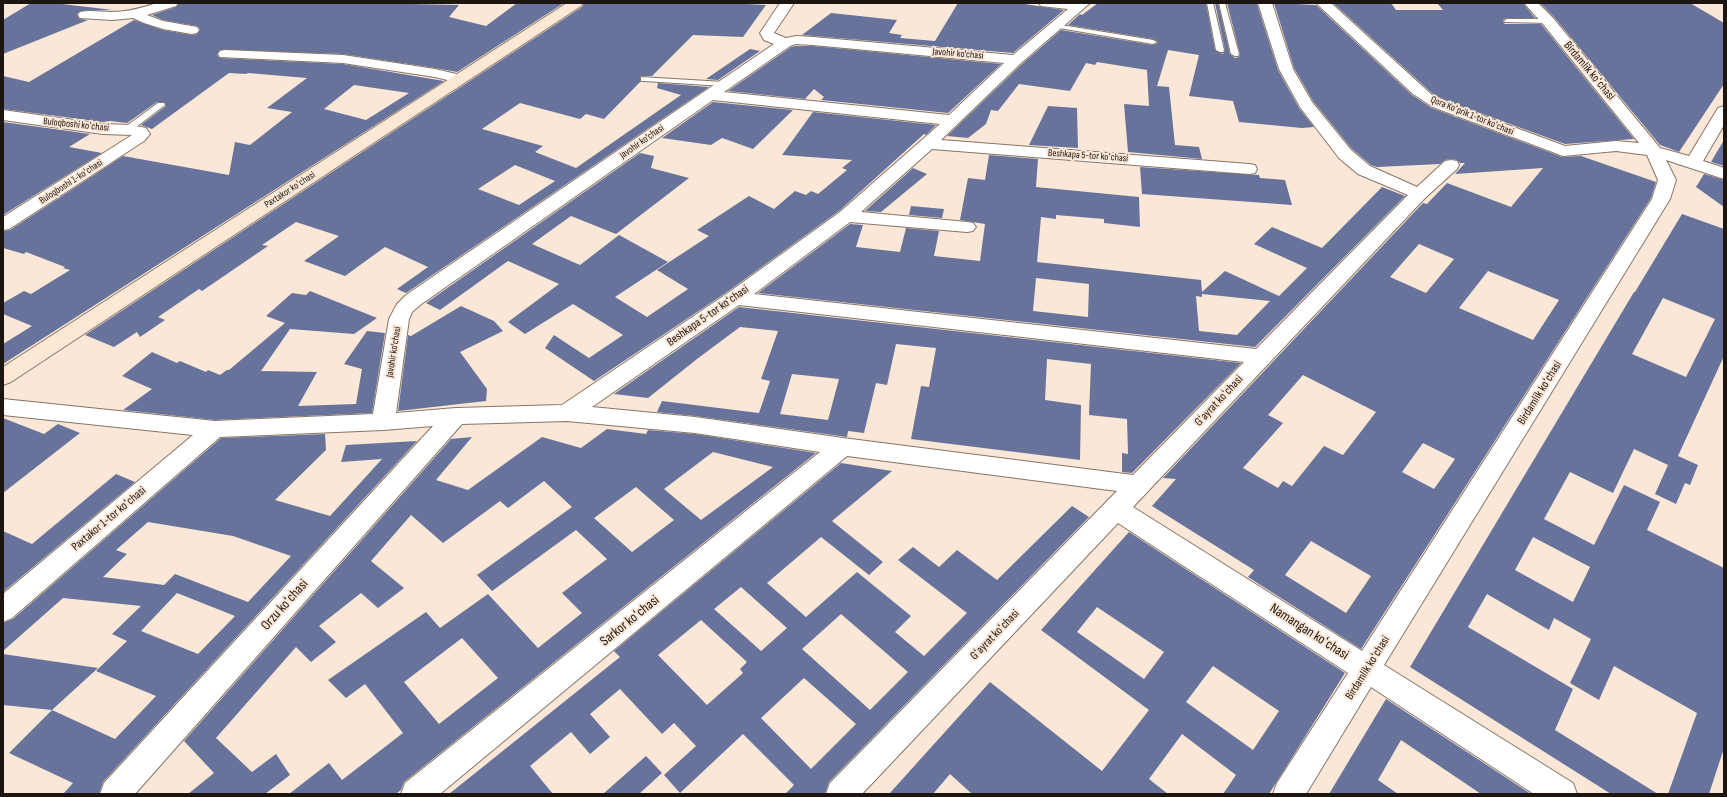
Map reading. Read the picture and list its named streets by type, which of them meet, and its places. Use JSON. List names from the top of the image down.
{
  "streets": {
    "main road": ["Paxtakor koʻchasi"],
    "street": [
      "Javohir ko'chasi",
      "Birdamlik koʻchasi",
      "Qora Koʻprik 1-tor koʻchasi",
      "Buloqboshi koʻchasi",
      "Beshkapa 5-tor koʻchasi",
      "Buloqboshi 1-koʻchasi",
      "Gʻayrat koʻchasi",
      "Paxtakor 1-tor koʻchasi",
      "Orzu koʻchasi",
      "Sarkor koʻchasi",
      "Namangan koʻchasi"
    ]
  },
  "crossings": [
    ["Javohir ko'chasi", "Beshkapa 5-tor koʻchasi"],
    ["Birdamlik koʻchasi", "Qora Koʻprik 1-tor koʻchasi"],
    ["Birdamlik koʻchasi", "Namangan koʻchasi"],
    ["Buloqboshi koʻchasi", "Buloqboshi 1-koʻchasi"],
    ["Gʻayrat koʻchasi", "Namangan koʻchasi"]
  ]
}
